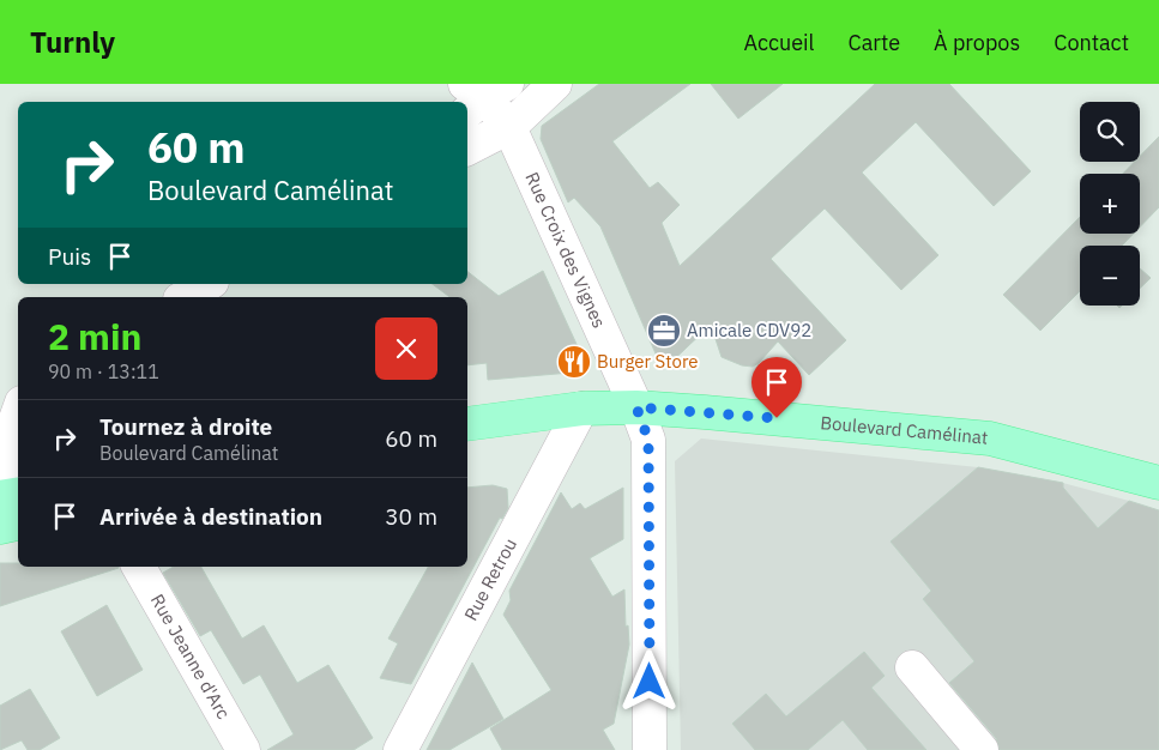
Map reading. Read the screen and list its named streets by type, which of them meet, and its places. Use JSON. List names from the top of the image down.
{
  "streets": {
    "main road": ["Boulevard Camélinat"],
    "street": ["Rue Croix des Vignes", "Rue Retrou", "Rue Jeanne d'Arc"]
  },
  "crossings": [
    ["Rue Croix des Vignes", "Boulevard Camélinat"],
    ["Boulevard Camélinat", "Rue Retrou"]
  ],
  "places": {
    "office": ["Amicale CDV92"],
    "restaurant": ["Burger Store"]
  },
  "page": {
    "header": "Turnly",
    "nav": [
      "Accueil",
      "Carte",
      "À propos",
      "Contact"
    ],
    "map_buttons": ["+", "−"],
    "turn": ["60 m", "Boulevard Camélinat"],
    "then": "Puis",
    "heading": ["2 min", "90 m · 13:11"],
    "list": [
      {
        "name": "Tournez à droite",
        "note": "Boulevard Camélinat",
        "value": "60 m"
      },
      {
        "name": "Arrivée à destination",
        "value": "30 m"
      }
    ]
  }
}
